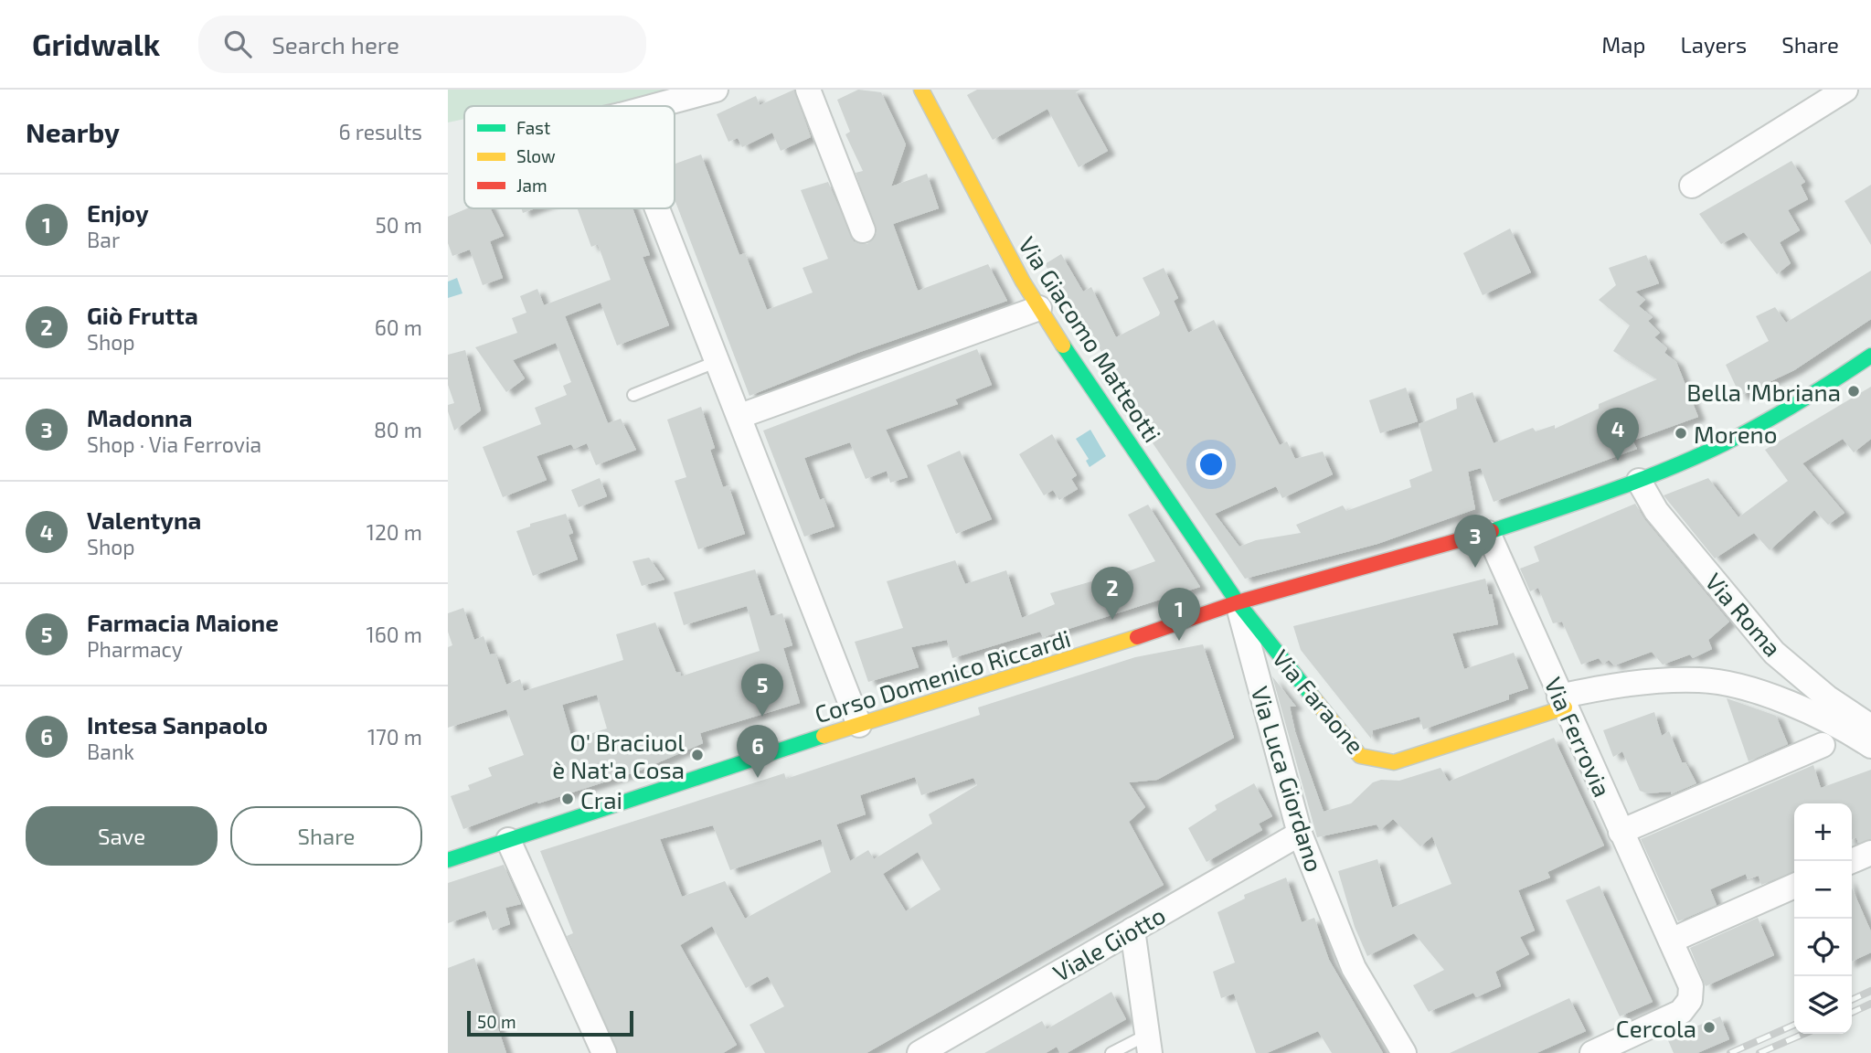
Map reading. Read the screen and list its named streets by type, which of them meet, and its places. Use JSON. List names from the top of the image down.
{
  "streets": {
    "main road": ["Via Giacomo Matteotti", "Corso Domenico Riccardi", "Via Faraone"],
    "street": [
      "Via Roma",
      "Via Ferrovia",
      "Via Luca Giordano",
      "Viale Giotto"
    ]
  },
  "crossings": [
    ["Via Giacomo Matteotti", "Corso Domenico Riccardi"],
    ["Via Giacomo Matteotti", "Via Faraone"],
    ["Via Giacomo Matteotti", "Via Luca Giordano"],
    ["Via Roma", "Corso Domenico Riccardi"],
    ["Corso Domenico Riccardi", "Via Faraone"],
    ["Corso Domenico Riccardi", "Via Ferrovia"],
    ["Corso Domenico Riccardi", "Via Luca Giordano"],
    ["Via Faraone", "Via Ferrovia"],
    ["Via Faraone", "Via Luca Giordano"],
    ["Via Luca Giordano", "Viale Giotto"]
  ],
  "places": [
    "Bella 'Mbriana",
    "Moreno",
    "O' Braciuol è Nat'a Cosa",
    "Crai",
    "Cercola"
  ],
  "legend": ["Fast", "Slow", "Jam"],
  "scale_bar": "50 m",
  "page": {
    "header": "Gridwalk",
    "search": "Search here",
    "nav": ["Map", "Layers", "Share"],
    "heading": ["Nearby", "6 results"],
    "list": [
      {
        "mark": "1",
        "name": "Enjoy",
        "note": "Bar",
        "value": "50 m"
      },
      {
        "mark": "2",
        "name": "Giò Frutta",
        "note": "Shop",
        "value": "60 m"
      },
      {
        "mark": "3",
        "name": "Madonna",
        "note": "Shop · Via Ferrovia",
        "value": "80 m"
      },
      {
        "mark": "4",
        "name": "Valentyna",
        "note": "Shop",
        "value": "120 m"
      },
      {
        "mark": "5",
        "name": "Farmacia Maione",
        "note": "Pharmacy",
        "value": "160 m"
      },
      {
        "mark": "6",
        "name": "Intesa Sanpaolo",
        "note": "Bank",
        "value": "170 m"
      }
    ],
    "pins": [
      "4",
      "3",
      "2",
      "1",
      "5",
      "6"
    ],
    "buttons": ["Save", "Share"],
    "map_buttons": ["+", "−"],
    "scale": "50 m"
  }
}
